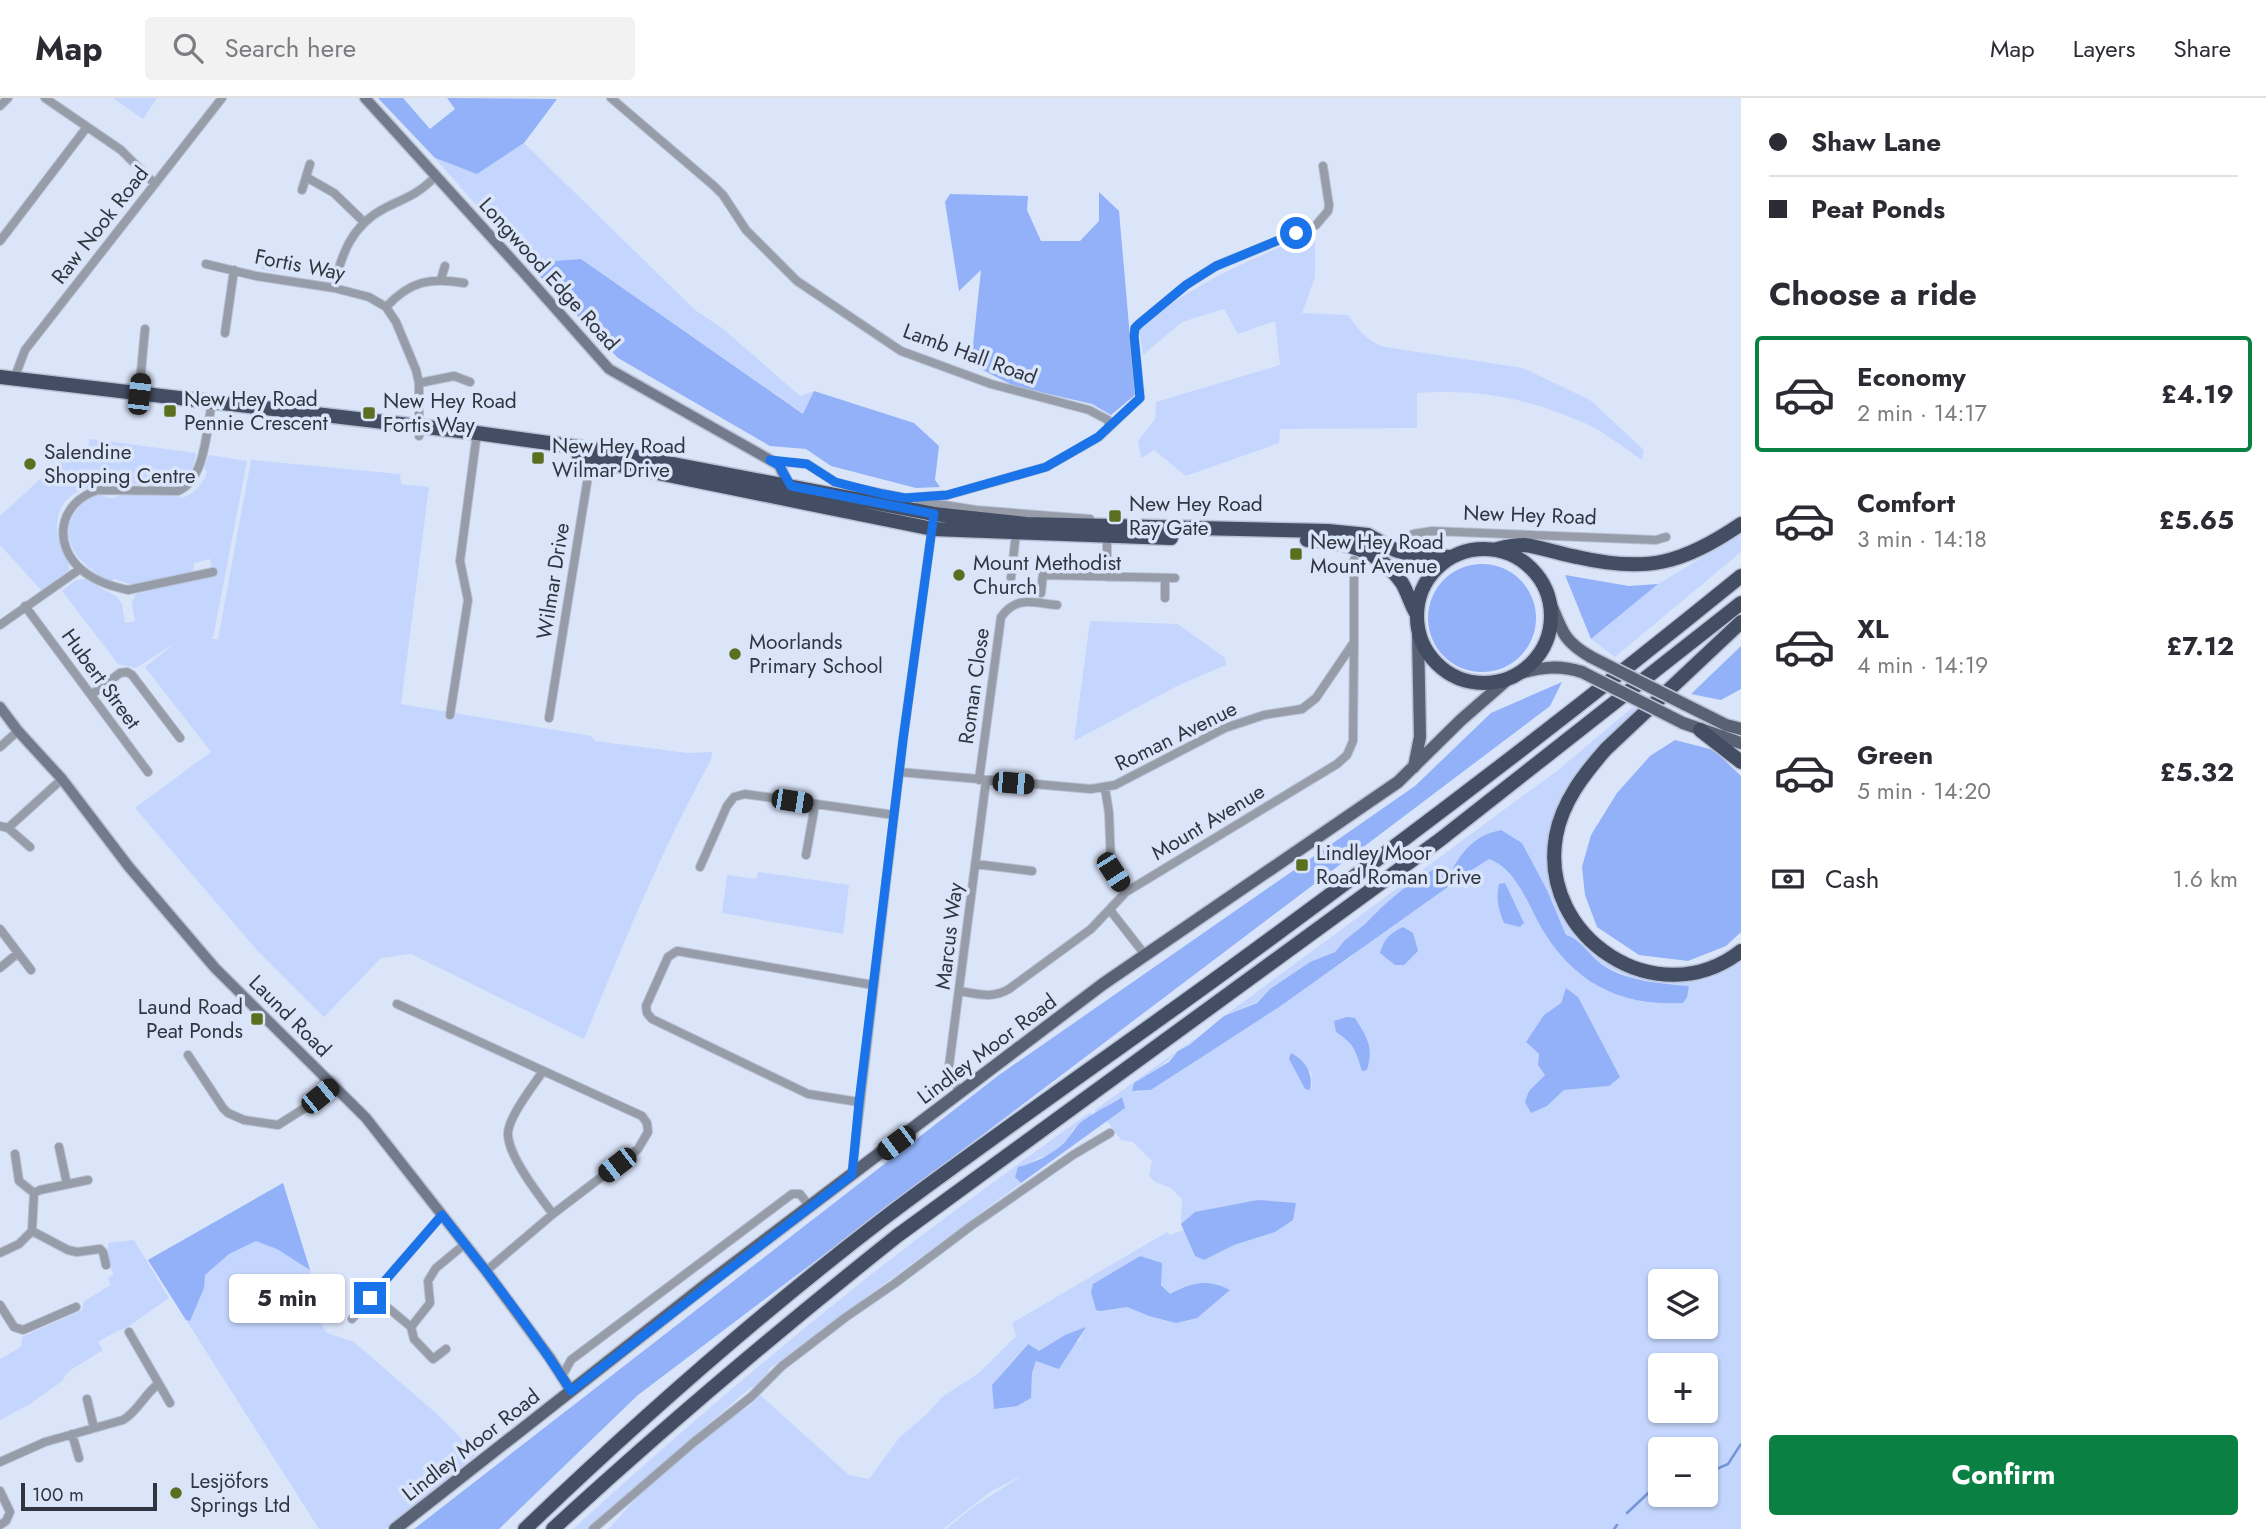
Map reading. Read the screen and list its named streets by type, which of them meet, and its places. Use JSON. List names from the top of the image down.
{
  "streets": {
    "main road": ["Lindley Moor Road"],
    "street": [
      "Raw Nook Road",
      "Fortis Way",
      "Longwood Edge Road",
      "Lamb Hall Road",
      "New Hey Road",
      "Wilmar Drive",
      "Hubert Street",
      "Roman Close",
      "Roman Avenue",
      "Mount Avenue",
      "Marcus Way",
      "Laund Road"
    ]
  },
  "crossings": [
    ["Roman Close", "Roman Avenue"],
    ["Roman Close", "Marcus Way"],
    ["Roman Avenue", "Mount Avenue"],
    ["Roman Avenue", "Marcus Way"],
    ["Mount Avenue", "Marcus Way"],
    ["Marcus Way", "Lindley Moor Road"],
    ["Laund Road", "Lindley Moor Road"]
  ],
  "places": {
    "transit": [
      "New Hey Road Pennie Crescent",
      "New Hey Road Fortis Way",
      "New Hey Road Wilmar Drive",
      "New Hey Road Ray Gate",
      "New Hey Road Mount Avenue",
      "Lindley Moor Road Roman Drive",
      "Laund Road Peat Ponds"
    ],
    "other": [
      "Salendine Shopping Centre",
      "Mount Methodist Church",
      "Moorlands Primary School",
      "Lesjöfors Springs Ltd"
    ]
  },
  "scale_bar": "100 m",
  "page": {
    "header": "Map",
    "search": "Search here",
    "nav": ["Map", "Layers", "Share"],
    "banner": ["Shaw Lane", "Peat Ponds"],
    "heading": "Choose a ride",
    "list": [
      {
        "name": "Economy",
        "note": "2 min · 14:17",
        "value": "£4.19"
      },
      {
        "name": "Comfort",
        "note": "3 min · 14:18",
        "value": "£5.65"
      },
      {
        "name": "XL",
        "note": "4 min · 14:19",
        "value": "£7.12"
      },
      {
        "name": "Green",
        "note": "5 min · 14:20",
        "value": "£5.32"
      }
    ],
    "pay": ["Cash", "1.6 km"],
    "map_buttons": ["+", "−"],
    "bubble": "5 min",
    "buttons": "Confirm",
    "scale": "100 m"
  }
}
